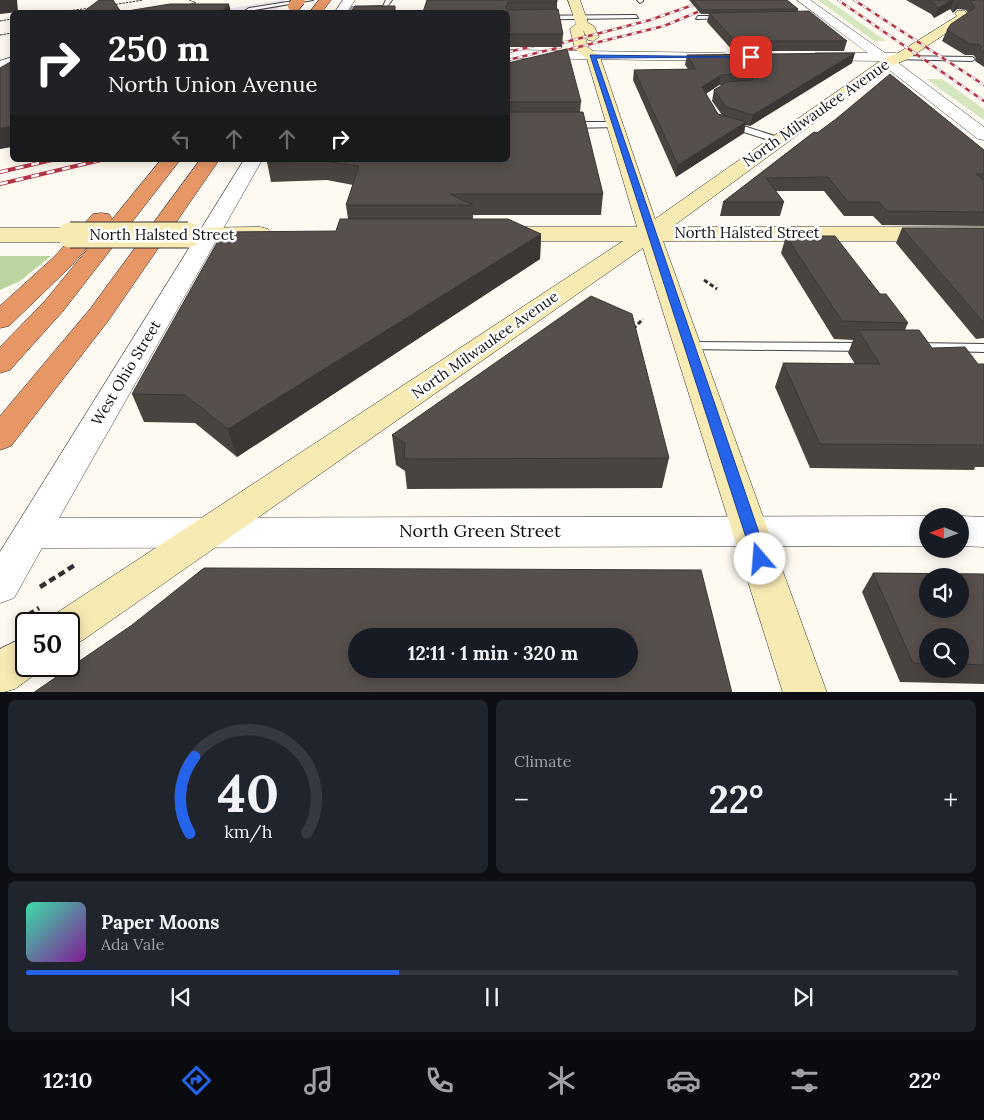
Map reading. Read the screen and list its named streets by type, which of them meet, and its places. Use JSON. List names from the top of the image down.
{
  "streets": {
    "main road": ["North Milwaukee Avenue", "North Halsted Street"],
    "street": ["West Ohio Street", "North Green Street"]
  },
  "crossings": [
    ["North Milwaukee Avenue", "North Halsted Street"],
    ["North Milwaukee Avenue", "North Green Street"],
    ["North Halsted Street", "West Ohio Street"],
    ["West Ohio Street", "North Green Street"]
  ],
  "north": "left",
  "page": {
    "turn": ["250 m", "North Union Avenue"],
    "limit": "50",
    "trip": "12:11 · 1 min · 320 m",
    "tile": "Climate",
    "heat": ["−", "22°", "+"],
    "song": ["Paper Moons", "Ada Vale"],
    "tabs": ["12:10", "22°"],
    "gauge": ["40", "km/h"]
  }
}
